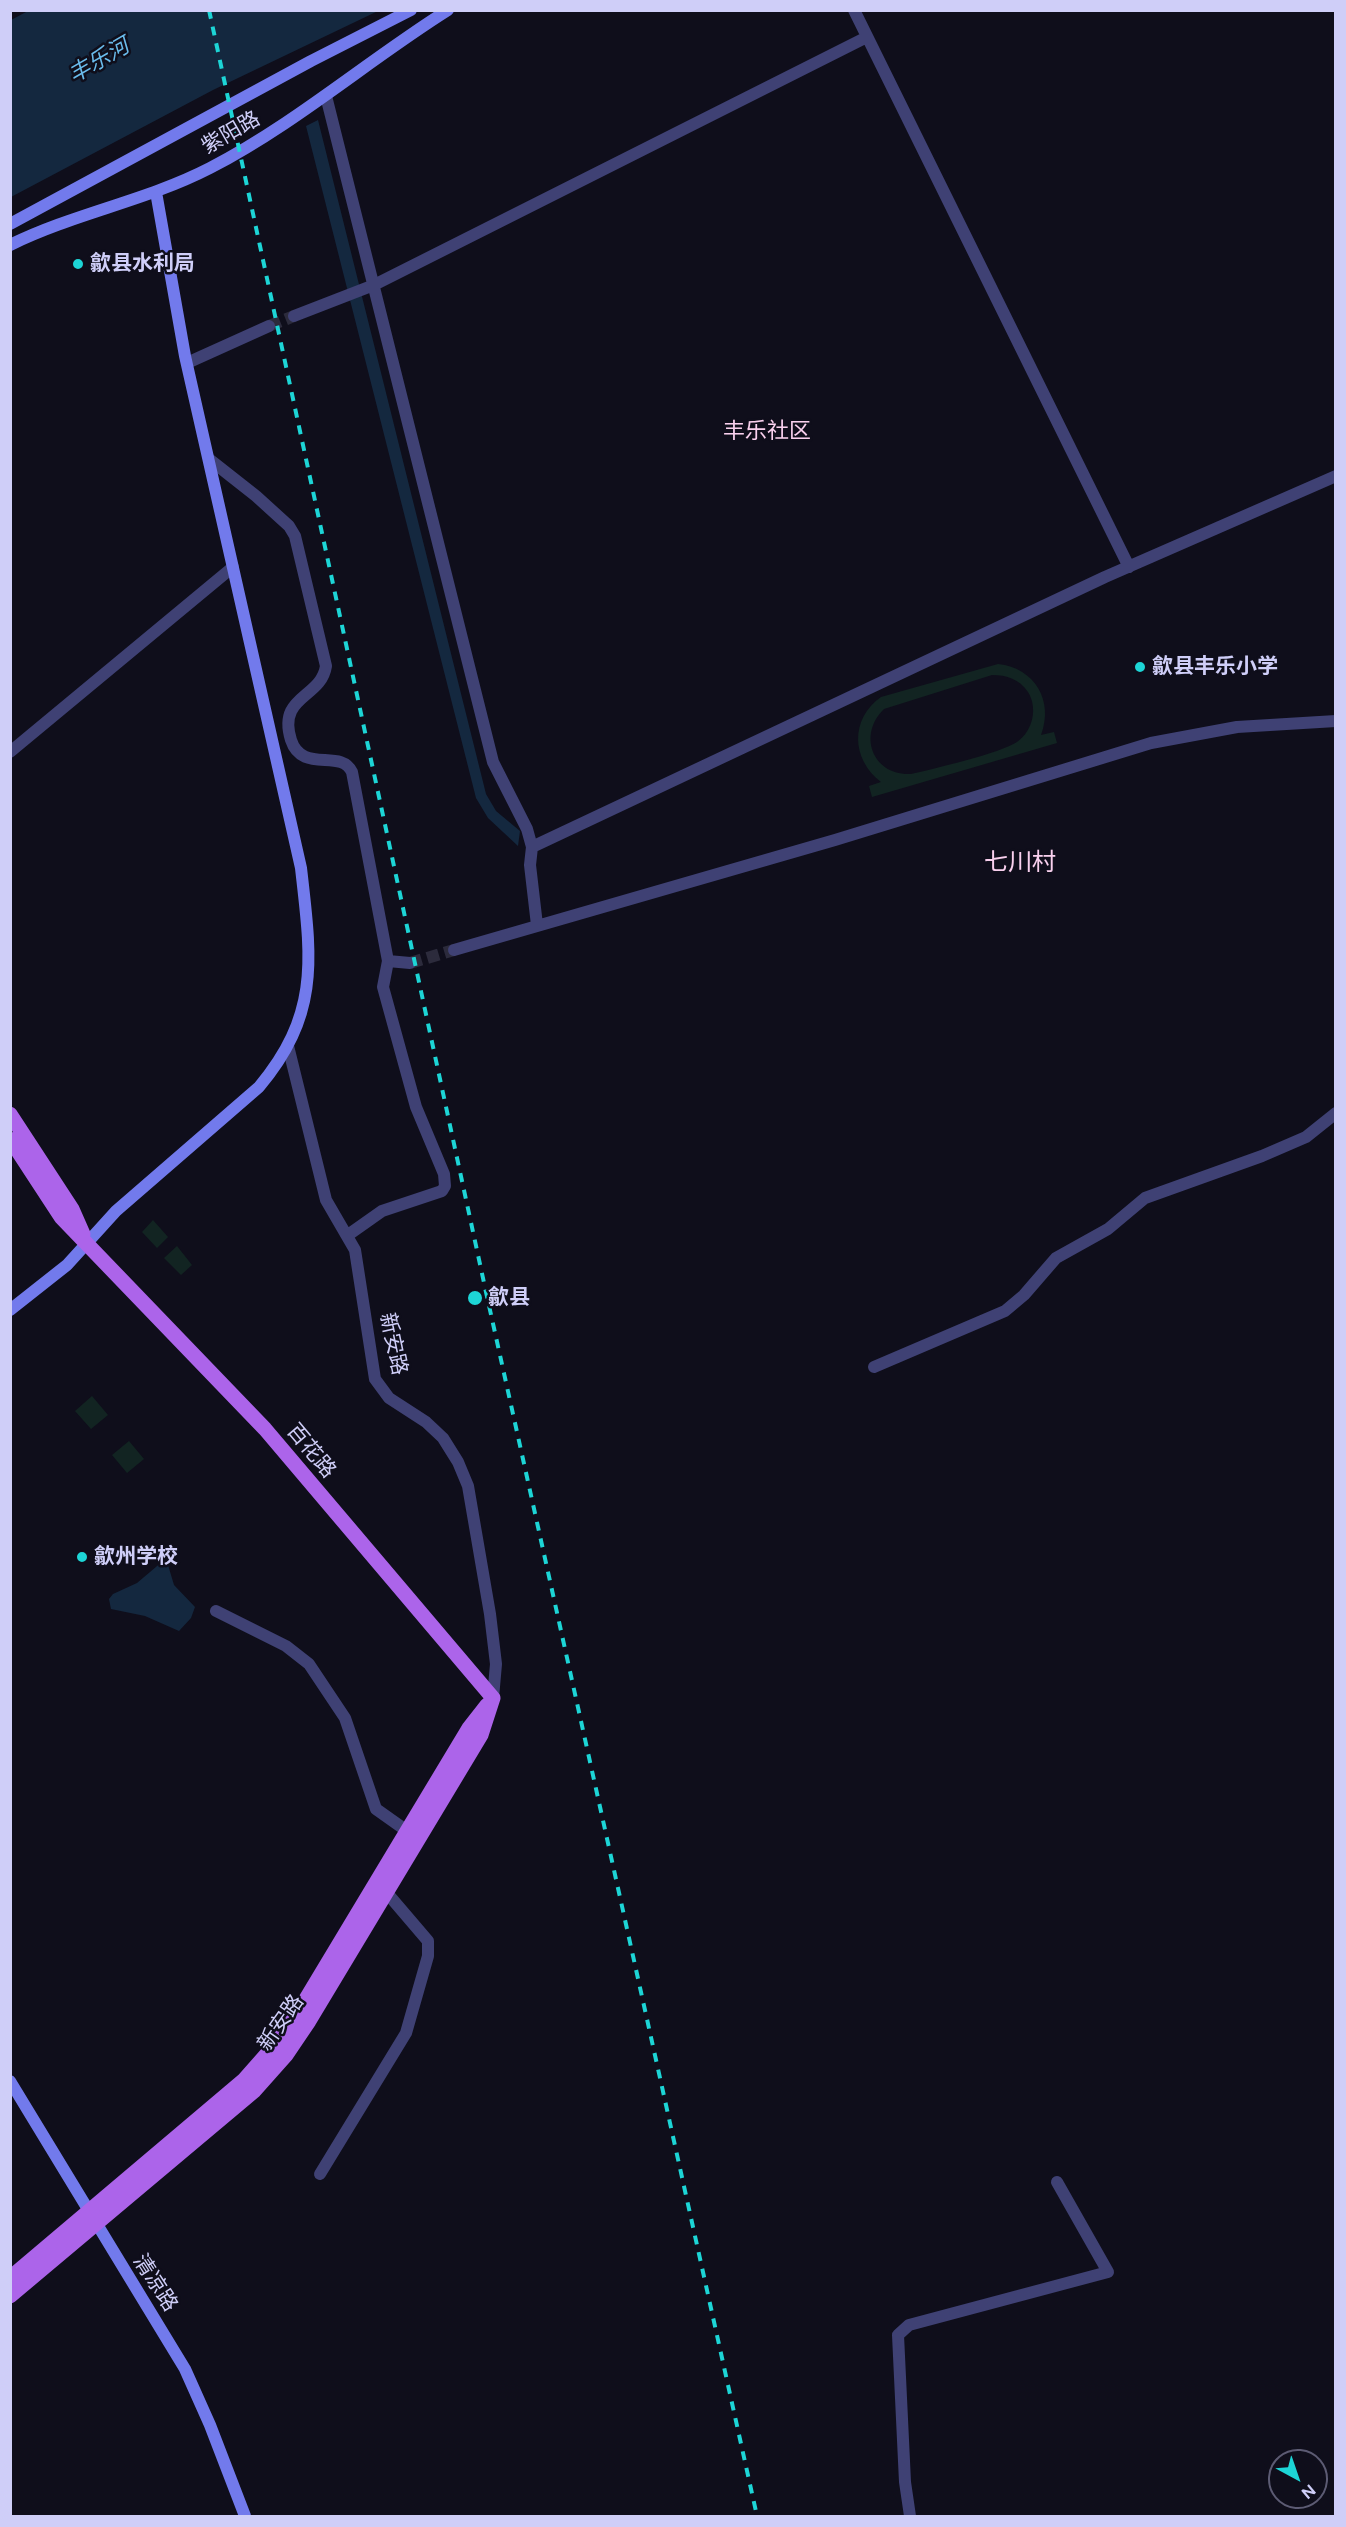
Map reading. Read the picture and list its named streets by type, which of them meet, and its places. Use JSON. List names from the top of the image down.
{
  "streets": {
    "main road": ["新安路", "百花路"],
    "street": ["紫阳路", "清凉路"]
  },
  "crossings": [
    ["新安路", "百花路"],
    ["新安路", "清凉路"]
  ],
  "districts": ["丰乐社区", "七川村"],
  "water": ["丰乐河"],
  "places": [
    "歙县水利局",
    "歙县丰乐小学",
    "歙县",
    "歙州学校"
  ],
  "north": "bottom right"
}
